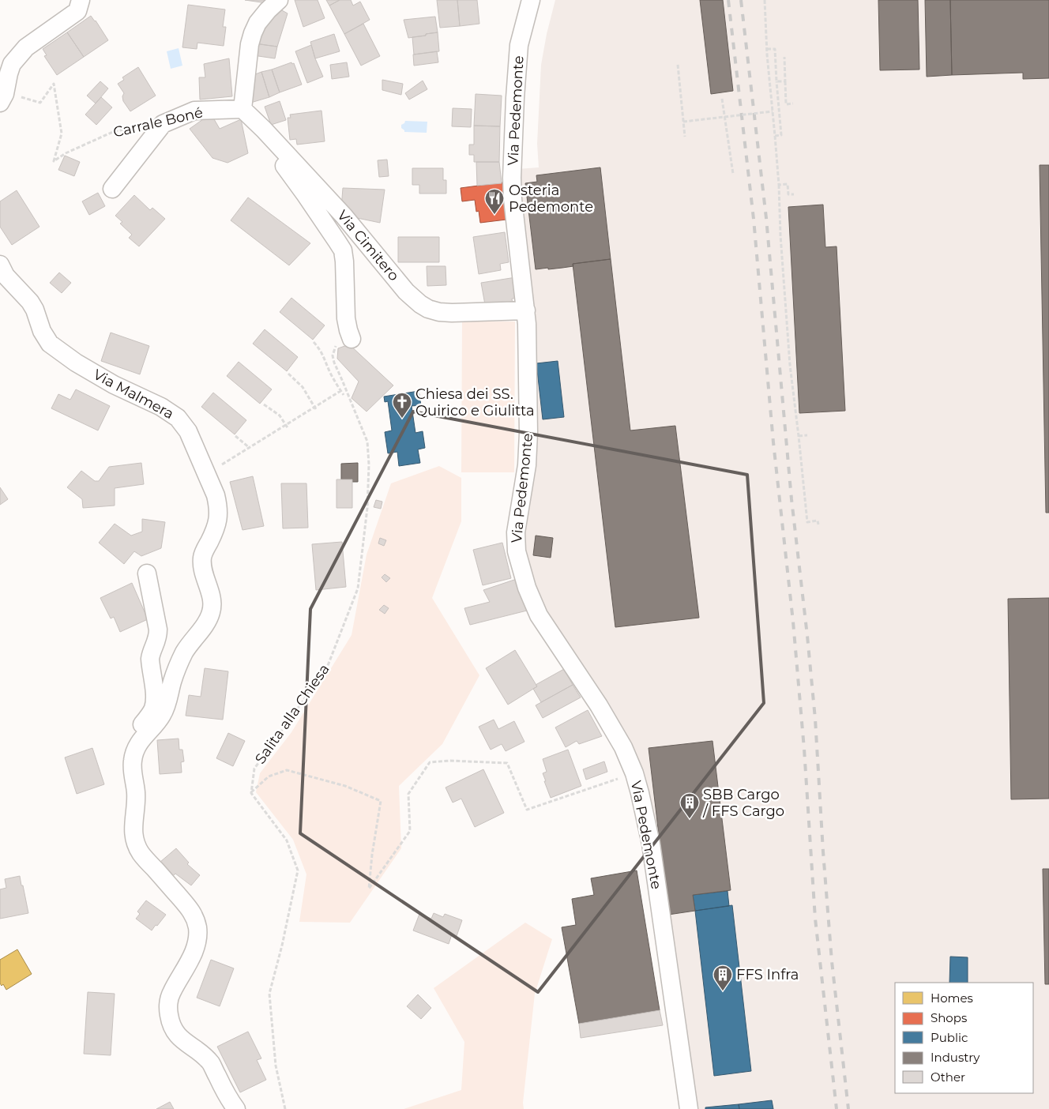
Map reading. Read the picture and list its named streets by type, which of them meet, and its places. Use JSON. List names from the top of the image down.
{
  "streets": {
    "street": [
      "Via Pedemonte",
      "Carrale Boné",
      "Via Cimitero",
      "Via Malmera"
    ],
    "path": ["Salita alla Chiesa"]
  },
  "crossings": [
    ["Via Pedemonte", "Via Cimitero"],
    ["Carrale Boné", "Via Cimitero"]
  ],
  "places": {
    "restaurant": ["Osteria Pedemonte"],
    "church": ["Chiesa dei SS. Quirico e Giulitta"],
    "building": ["SBB Cargo / FFS Cargo", "FFS Infra"]
  },
  "legend": [
    "Homes",
    "Shops",
    "Public",
    "Industry",
    "Other"
  ]
}
